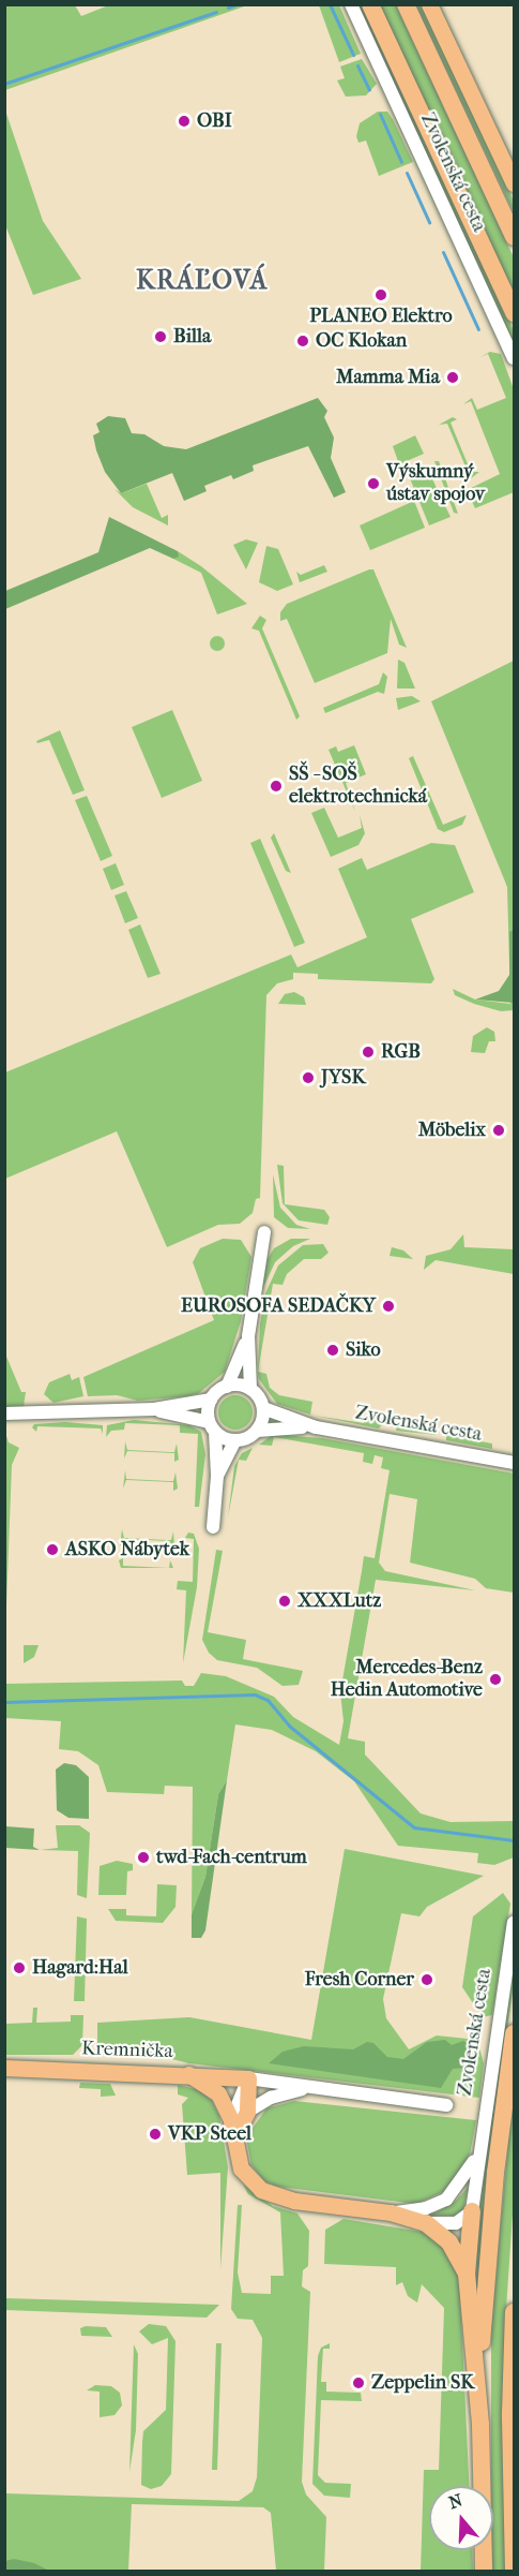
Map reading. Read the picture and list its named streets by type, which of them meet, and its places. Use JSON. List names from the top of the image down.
{
  "streets": {
    "main road": ["Zvolenská cesta", "Kremnička"]
  },
  "crossings": [
    ["Zvolenská cesta", "Kremnička"]
  ],
  "districts": ["KRÁĽOVÁ"],
  "places": [
    "OBI",
    "PLANEO Elektro",
    "Billa",
    "OC Klokan",
    "Mamma Mia",
    "Výskumný ústav spojov",
    "SŠ - SOŠ elektrotechnická",
    "RGB",
    "JYSK",
    "Möbelix",
    "EUROSOFA SEDAČKY",
    "Siko",
    "ASKO Nábytek",
    "XXXLutz",
    "Mercedes-Benz Hedin Automotive",
    "twd-Fach-centrum",
    "Hagard:Hal",
    "Fresh Corner",
    "VKP Steel",
    "Zeppelin SK"
  ],
  "north": "top"
}
